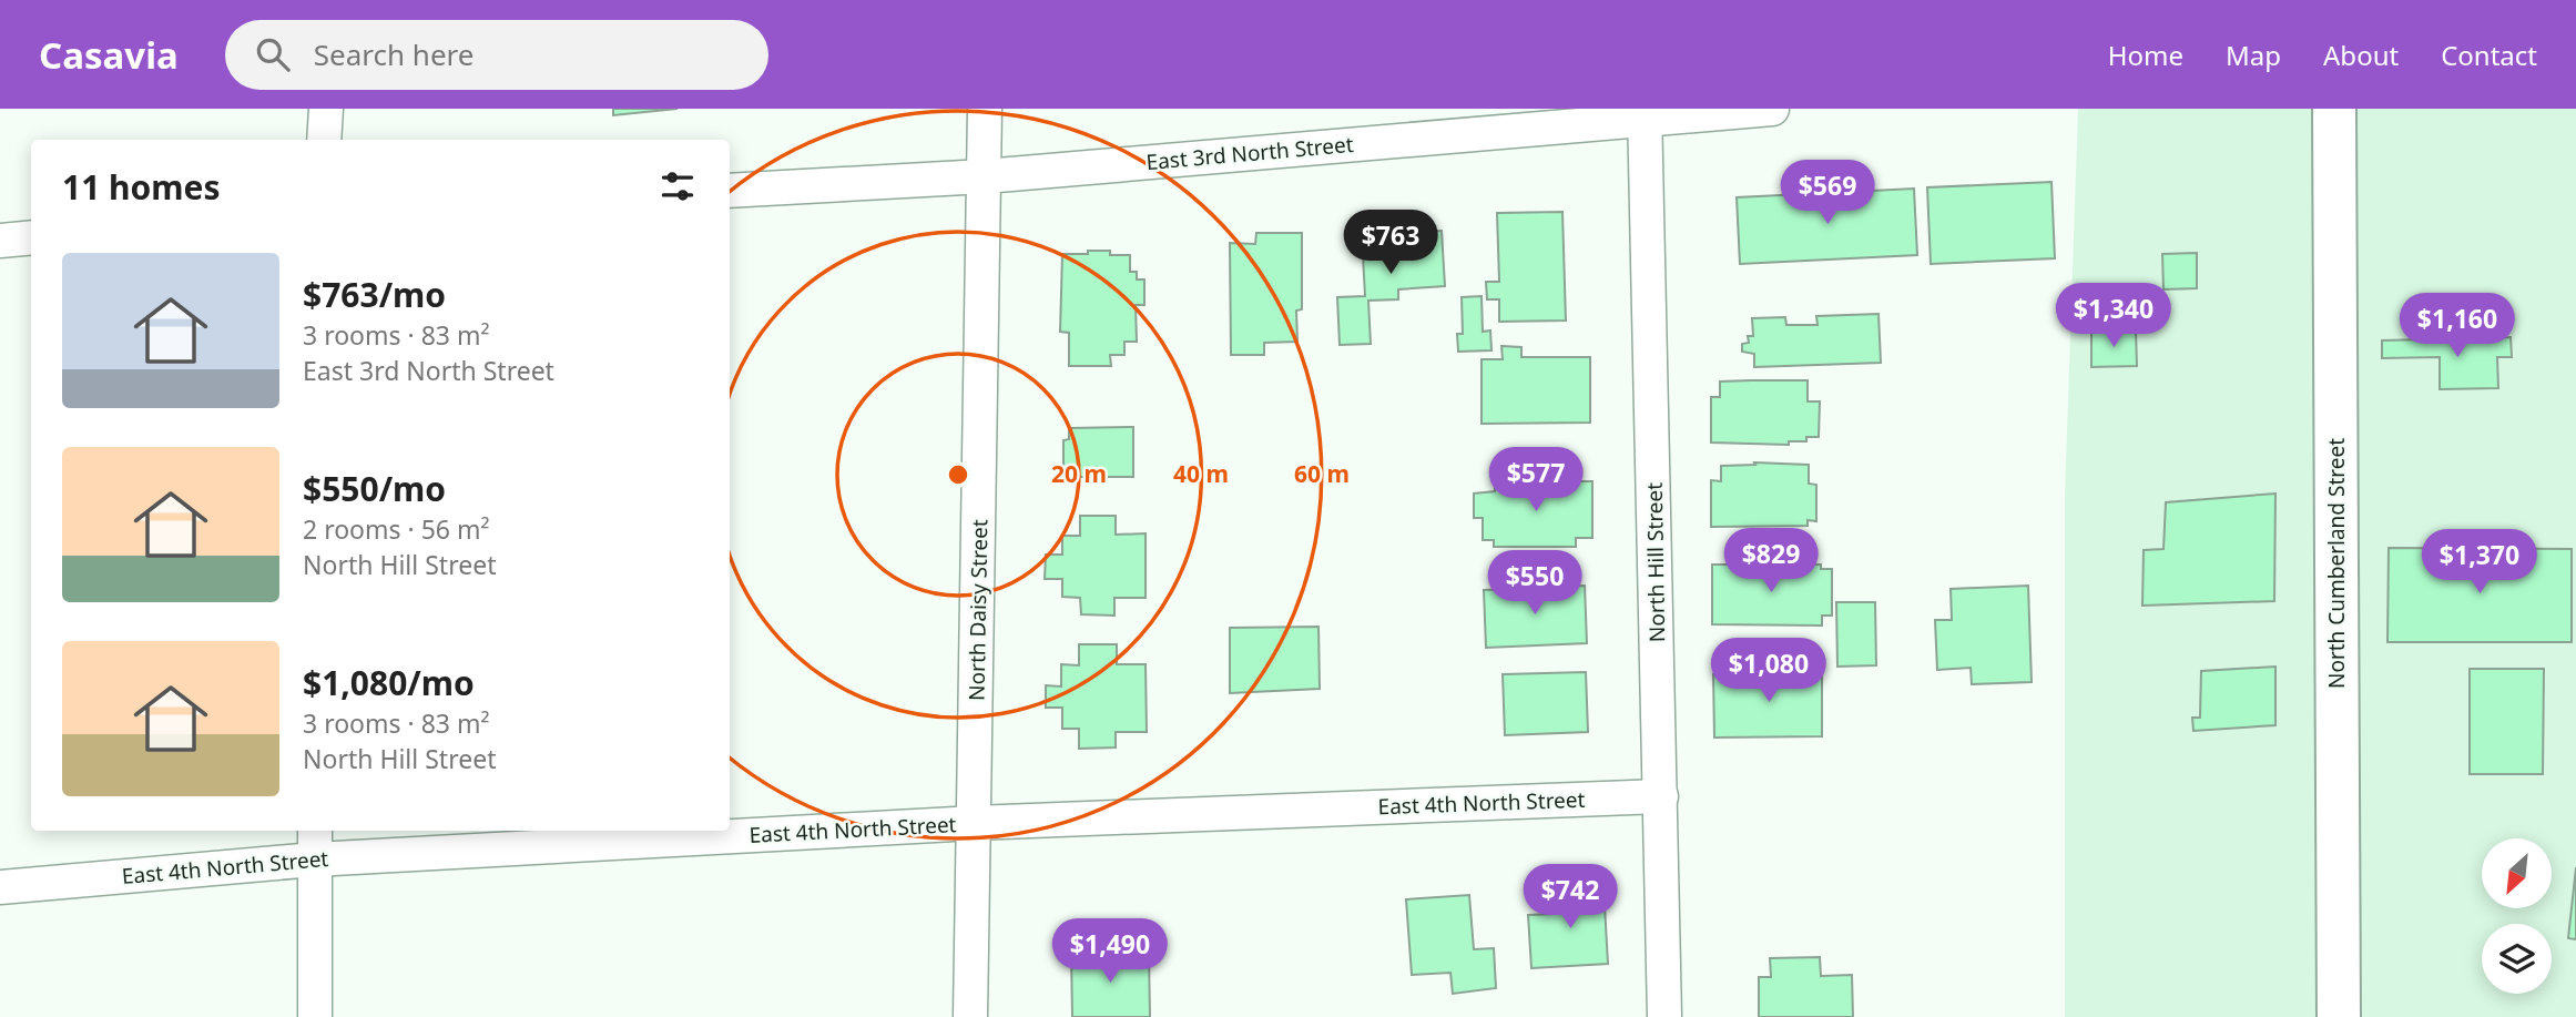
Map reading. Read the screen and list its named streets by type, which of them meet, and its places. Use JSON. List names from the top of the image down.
{
  "streets": {
    "main road": ["North Cumberland Street"],
    "street": [
      "East 3rd North Street",
      "North Hill Street",
      "North Daisy Street",
      "East 4th North Street"
    ]
  },
  "crossings": [
    ["East 3rd North Street", "North Hill Street"],
    ["East 3rd North Street", "North Daisy Street"],
    ["North Hill Street", "East 4th North Street"],
    ["North Daisy Street", "East 4th North Street"]
  ],
  "north": "bottom left",
  "page": {
    "header": "Casavia",
    "search": "Search here",
    "nav": [
      "Home",
      "Map",
      "About",
      "Contact"
    ],
    "heading": "11 homes",
    "price": [
      "$569",
      "$763",
      "$1,340",
      "$1,160",
      "$577",
      "$829",
      "$1,370",
      "$550",
      "$1,080",
      "$742",
      "$1,490"
    ],
    "list": [
      {
        "name": "$763/mo",
        "note": "3 rooms · 83 m² · East 3rd North Street"
      },
      {
        "name": "$550/mo",
        "note": "2 rooms · 56 m² · North Hill Street"
      },
      {
        "name": "$1,080/mo",
        "note": "3 rooms · 83 m² · North Hill Street"
      }
    ]
  },
  "rings": ["20 m", "40 m", "60 m"]
}
